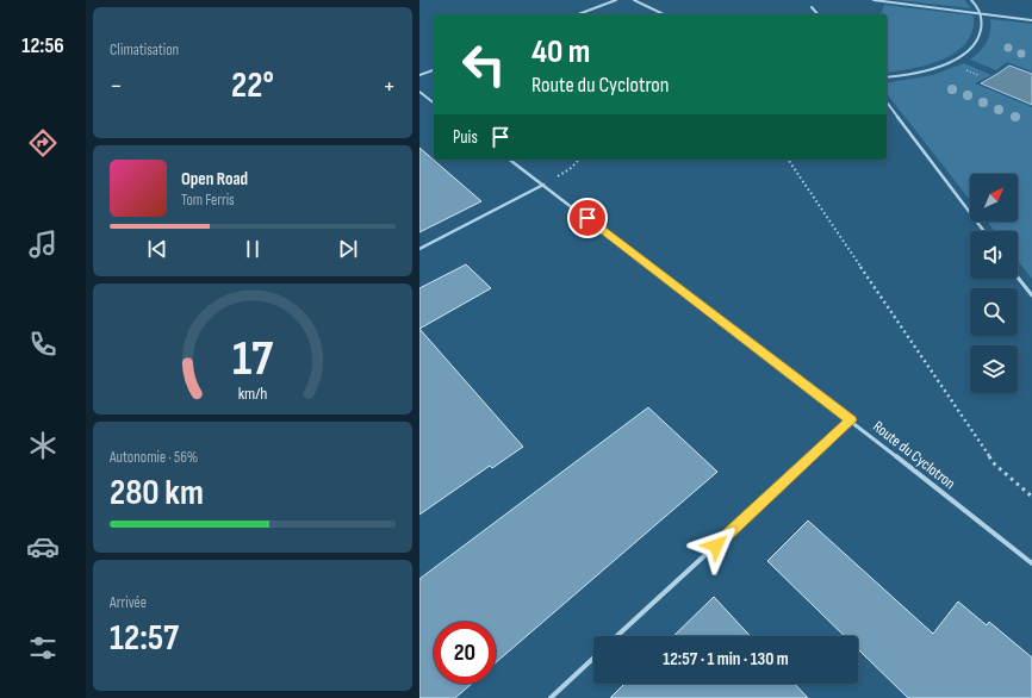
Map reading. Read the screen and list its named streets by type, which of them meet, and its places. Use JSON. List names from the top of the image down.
{
  "streets": {
    "lane": ["Route du Cyclotron"]
  },
  "north": "top right",
  "page": {
    "tabs": "12:56",
    "tile": [
      "Climatisation",
      ["Autonomie · 56%", "280 km"],
      ["Arrivée", "12:57"]
    ],
    "turn": ["40 m", "Route du Cyclotron"],
    "heat": ["−", "22°", "+"],
    "then": "Puis",
    "song": ["Open Road", "Tom Ferris"],
    "limit": "20",
    "trip": "12:57 · 1 min · 130 m",
    "gauge": ["17", "km/h"]
  }
}
